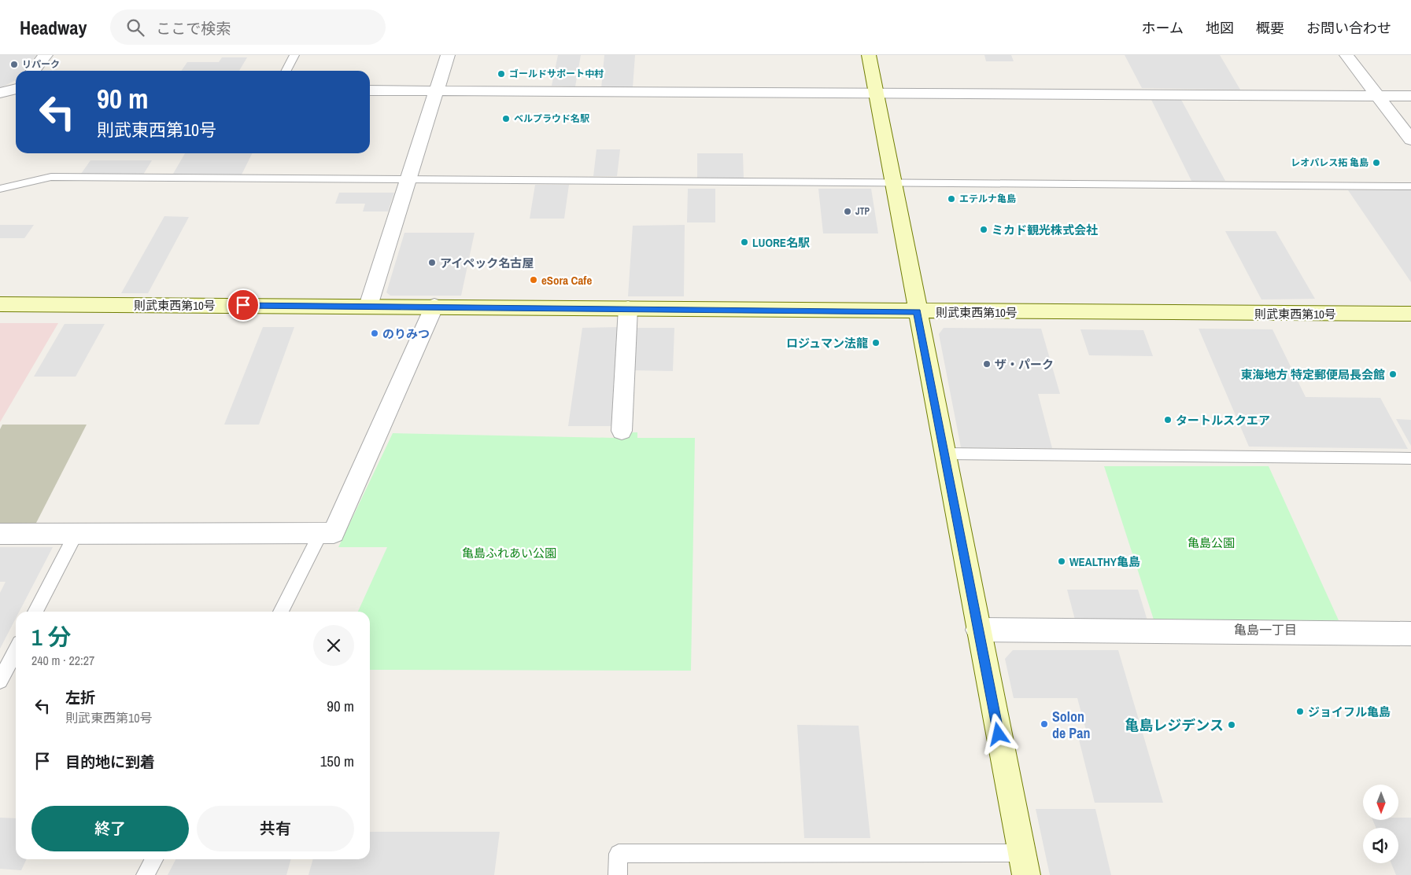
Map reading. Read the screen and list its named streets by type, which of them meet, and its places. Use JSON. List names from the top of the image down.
{
  "streets": {
    "street": ["則武東西第10号"]
  },
  "districts": ["亀島一丁目"],
  "parks": ["亀島公園", "亀島ふれあい公園"],
  "places": [
    "リパーク",
    "ゴールドサポート中村",
    "ベルプラウド名駅",
    "レオパレス拓 亀島",
    "エテルナ亀島",
    "JTP",
    "ミカド観光株式会社",
    "LUORE名駅",
    "アイペック名古屋",
    "eSora Cafe",
    "のりみつ",
    "ロジュマン法龍",
    "ザ・パーク",
    "東海地方 特定郵便局長会館",
    "タートルスクエア",
    "WEALTHY亀島",
    "ジョイフル亀島",
    "Solon de Pan",
    "亀島レジデンス"
  ],
  "north": "bottom",
  "page": {
    "header": "Headway",
    "search": "ここで検索",
    "nav": [
      "ホーム",
      "地図",
      "概要",
      "お問い合わせ"
    ],
    "turn": ["90 m", "則武東西第10号"],
    "heading": ["1 分", "240 m · 22:27"],
    "list": [
      {
        "name": "左折",
        "note": "則武東西第10号",
        "value": "90 m"
      },
      {
        "name": "目的地に到着",
        "value": "150 m"
      }
    ],
    "buttons": ["終了", "共有"]
  }
}
